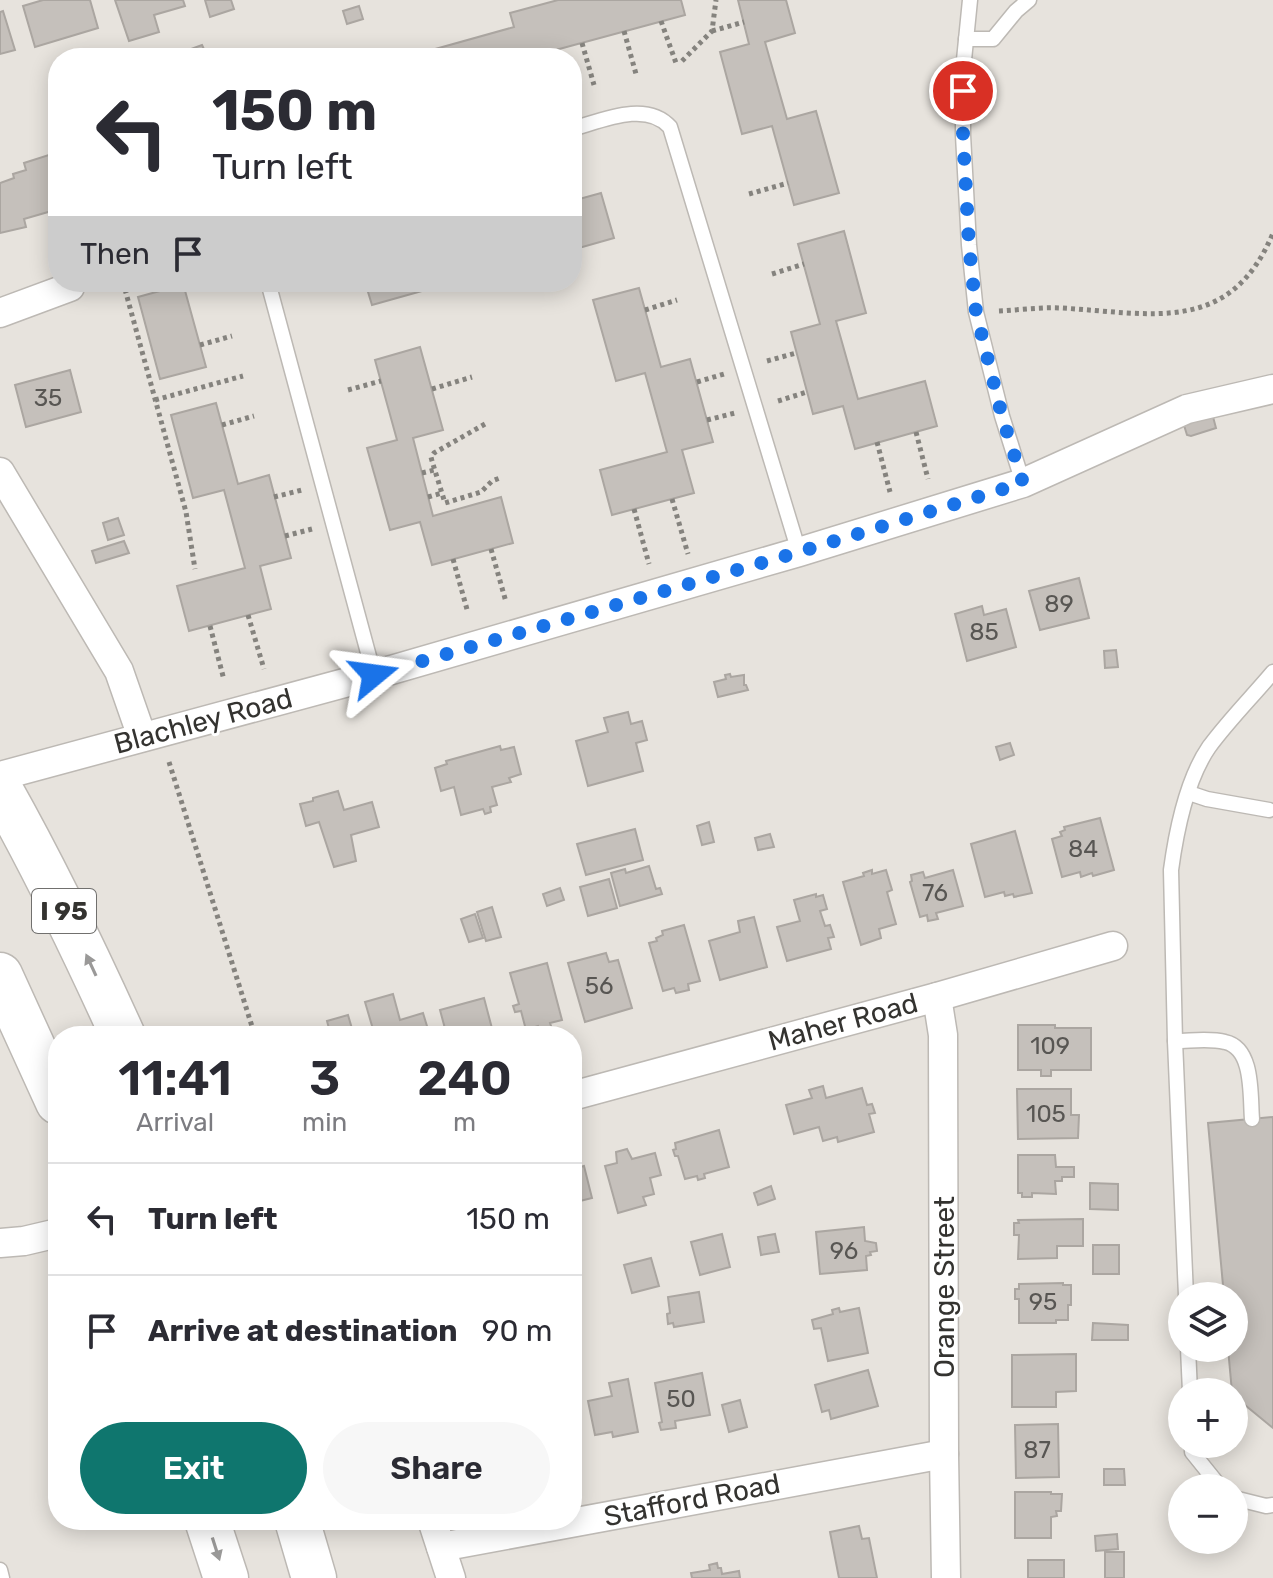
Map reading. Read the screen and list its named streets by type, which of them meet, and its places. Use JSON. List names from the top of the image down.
{
  "streets": {
    "highway": ["I 95"],
    "street": [
      "Blachley Road",
      "Maher Road",
      "Orange Street",
      "Stafford Road"
    ]
  },
  "crossings": [
    ["Maher Road", "Orange Street"],
    ["Orange Street", "Stafford Road"]
  ],
  "house_numbers": [
    "35",
    "89",
    "85",
    "84",
    "76",
    "56",
    "109",
    "105",
    "96",
    "95",
    "50",
    "87"
  ],
  "page": {
    "turn": ["150 m", "Turn left"],
    "then": "Then",
    "eta": [
      "11:41",
      "Arrival",
      "3",
      "min",
      "240",
      "m"
    ],
    "list": [
      {
        "name": "Turn left",
        "value": "150 m"
      },
      {
        "name": "Arrive at destination",
        "value": "90 m"
      }
    ],
    "map_buttons": ["+", "−"],
    "buttons": ["Exit", "Share"]
  }
}
